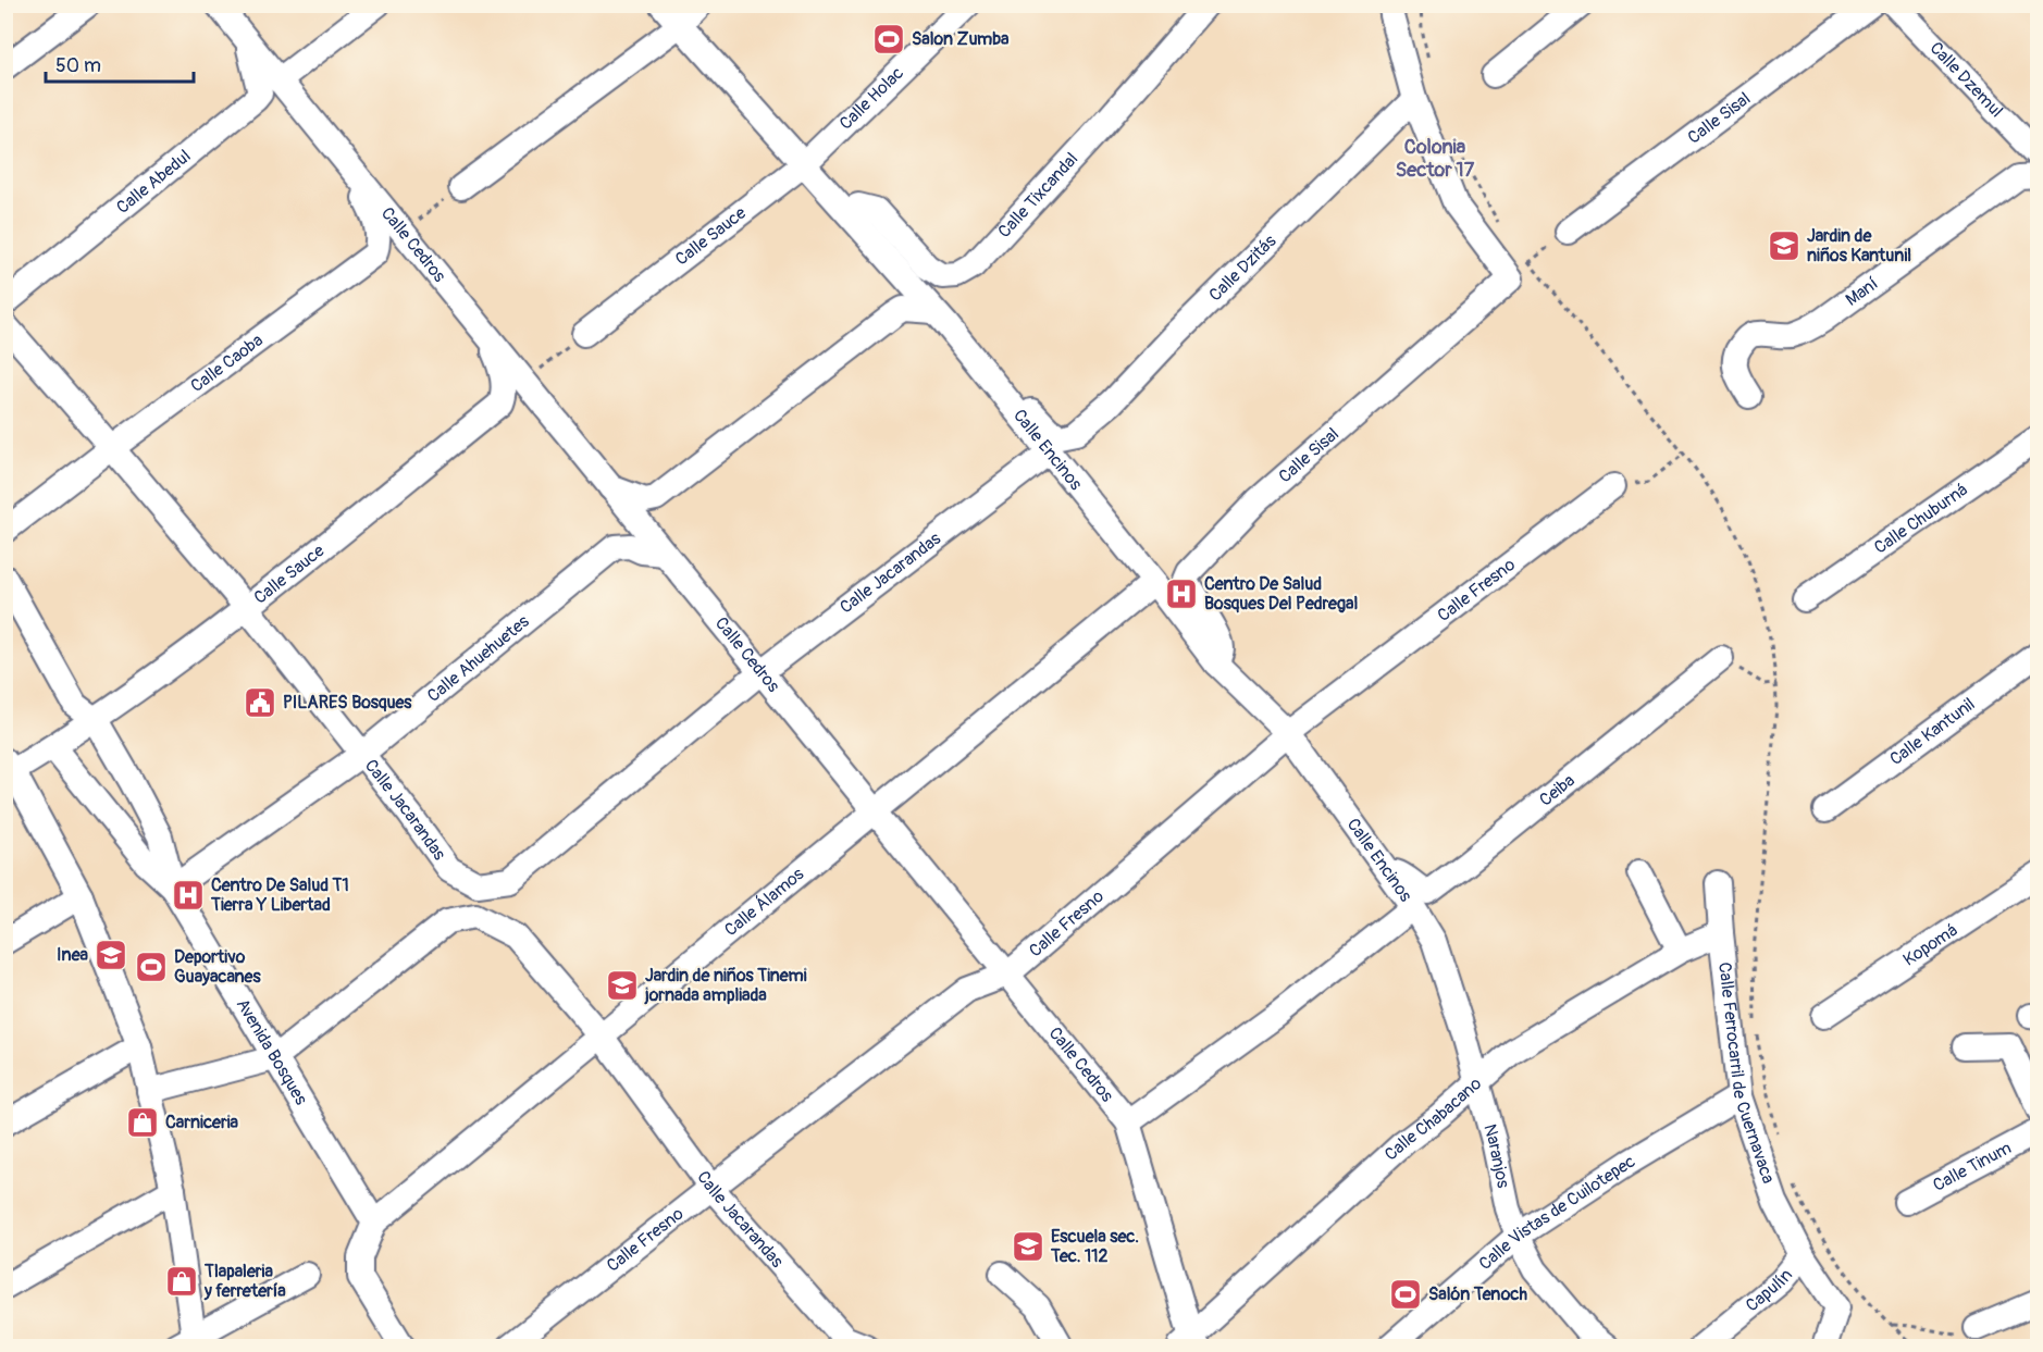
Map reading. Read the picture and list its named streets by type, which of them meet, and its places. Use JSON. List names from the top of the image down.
{
  "streets": {
    "street": [
      "Calle Dzemul",
      "Calle Holac",
      "Calle Sisal",
      "Calle Abedul",
      "Calle Tixcandal",
      "Calle Sauce",
      "Calle Cedros",
      "Calle Dzitás",
      "Maní",
      "Calle Caoba",
      "Calle Encinos",
      "Calle Chuburná",
      "Calle Jacarandas",
      "Calle Fresno",
      "Calle Ahuehuetes",
      "Calle Kantunil",
      "Ceiba",
      "Calle Álamos",
      "Kopomá",
      "Avenida Bosques",
      "Calle Ferrocarril de Cuernavaca",
      "Calle Chabacano",
      "Naranjos",
      "Calle Tinum",
      "Calle Vistas de Cuilotepec",
      "Capulín"
    ]
  },
  "crossings": [
    ["Calle Dzemul", "Maní"],
    ["Calle Holac", "Calle Sauce"],
    ["Calle Holac", "Calle Encinos"],
    ["Calle Sisal", "Calle Encinos"],
    ["Calle Abedul", "Calle Cedros"],
    ["Calle Tixcandal", "Calle Encinos"],
    ["Calle Sauce", "Calle Cedros"],
    ["Calle Sauce", "Calle Encinos"],
    ["Calle Sauce", "Calle Jacarandas"],
    ["Calle Sauce", "Avenida Bosques"],
    ["Calle Cedros", "Calle Caoba"],
    ["Calle Cedros", "Calle Jacarandas"],
    ["Calle Cedros", "Calle Fresno"],
    ["Calle Cedros", "Calle Ahuehuetes"],
    ["Calle Cedros", "Calle Álamos"],
    ["Calle Cedros", "Calle Chabacano"],
    ["Calle Caoba", "Calle Jacarandas"],
    ["Calle Encinos", "Calle Jacarandas"],
    ["Calle Encinos", "Calle Fresno"],
    ["Calle Encinos", "Ceiba"],
    ["Calle Encinos", "Calle Álamos"],
    ["Calle Encinos", "Naranjos"],
    ["Calle Jacarandas", "Calle Fresno"],
    ["Calle Jacarandas", "Calle Ahuehuetes"],
    ["Calle Jacarandas", "Calle Álamos"],
    ["Calle Jacarandas", "Avenida Bosques"],
    ["Calle Ahuehuetes", "Avenida Bosques"],
    ["Calle Álamos", "Avenida Bosques"],
    ["Calle Ferrocarril de Cuernavaca", "Calle Chabacano"],
    ["Calle Ferrocarril de Cuernavaca", "Calle Vistas de Cuilotepec"],
    ["Calle Ferrocarril de Cuernavaca", "Capulín"],
    ["Calle Chabacano", "Naranjos"],
    ["Naranjos", "Calle Vistas de Cuilotepec"]
  ],
  "districts": ["Colonia Sector 17"],
  "places": {
    "sports": ["Salon Zumba", "Deportivo Guayacanes", "Salón Tenoch"],
    "school or university": [
      "Jardin de niños Kantunil",
      "Inea",
      "Jardin de niños Tinemi jornada ampliada",
      "Escuela sec. Tec. 112"
    ],
    "hospital": ["Centro De Salud Bosques Del Pedregal", "Centro De Salud T1 Tierra Y Libertad"],
    "public building": ["PILARES Bosques"],
    "shop": ["Carniceria", "Tlapaleria y ferretería"]
  },
  "scale_bar": "50 m"
}
